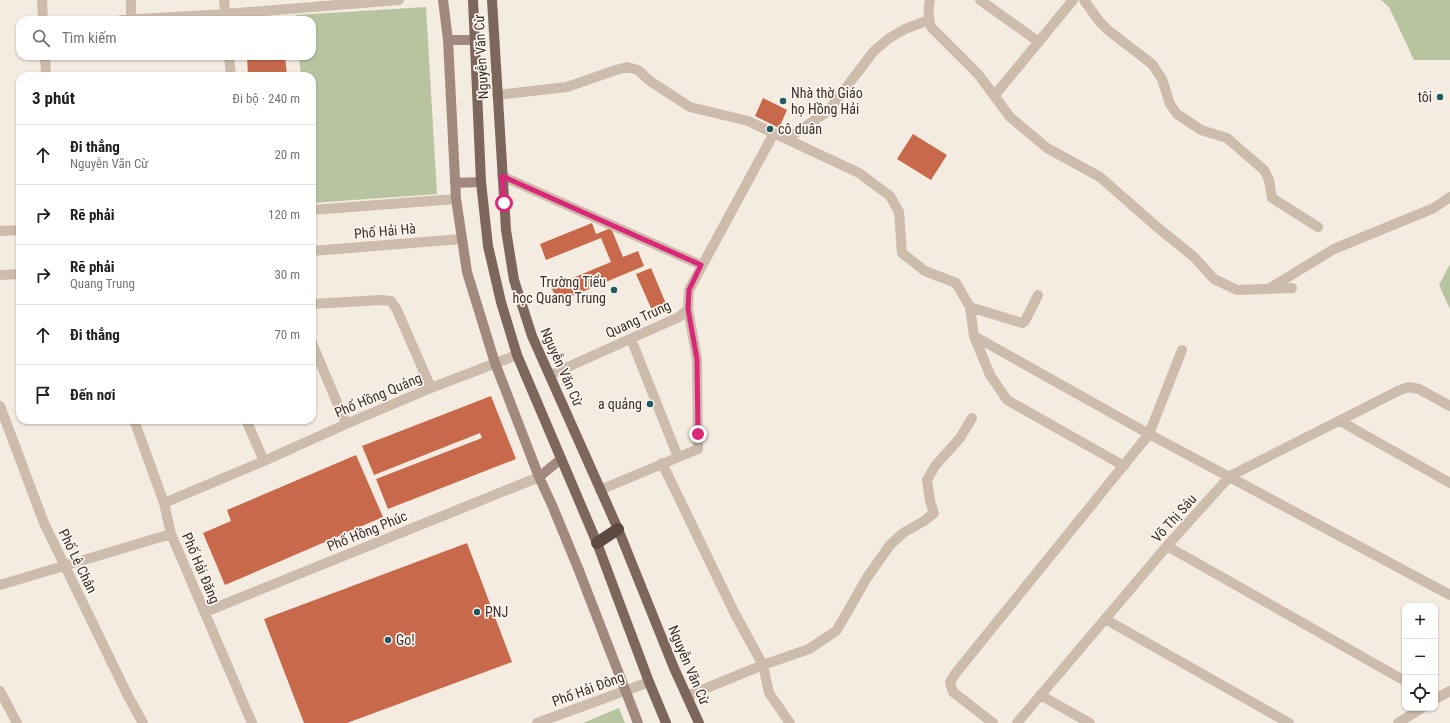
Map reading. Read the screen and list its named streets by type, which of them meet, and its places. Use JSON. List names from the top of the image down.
{
  "streets": {
    "main road": ["Nguyễn Văn Cừ"],
    "street": [
      "Phố Hải Hà",
      "Quang Trung",
      "Phố Hồng Quảng",
      "Võ Thị Sáu",
      "Phố Hồng Phúc",
      "Phố Lê Chân",
      "Phố Hải Đăng",
      "Phố Hải Đông"
    ]
  },
  "crossings": [
    ["Nguyễn Văn Cừ", "Quang Trung"],
    ["Nguyễn Văn Cừ", "Phố Hồng Quảng"],
    ["Nguyễn Văn Cừ", "Phố Hải Đông"],
    ["Phố Hồng Quảng", "Phố Hải Đăng"],
    ["Phố Hồng Phúc", "Phố Hải Đăng"]
  ],
  "places": [
    "tôi",
    "Nhà thờ Giáo họ Hồng Hải",
    "cô duân",
    "Trường Tiểu học Quang Trung",
    "a quảng",
    "PNJ",
    "Go!"
  ],
  "page": {
    "search": "Tìm kiếm",
    "heading": ["3 phút", "Đi bộ · 240 m"],
    "list": [
      ["Đi thẳng", "Nguyễn Văn Cừ", "20 m"],
      ["Rẽ phải", "120 m"],
      ["Rẽ phải", "Quang Trung", "30 m"],
      ["Đi thẳng", "70 m"],
      "Đến nơi"
    ],
    "map_buttons": ["+", "−"]
  }
}
